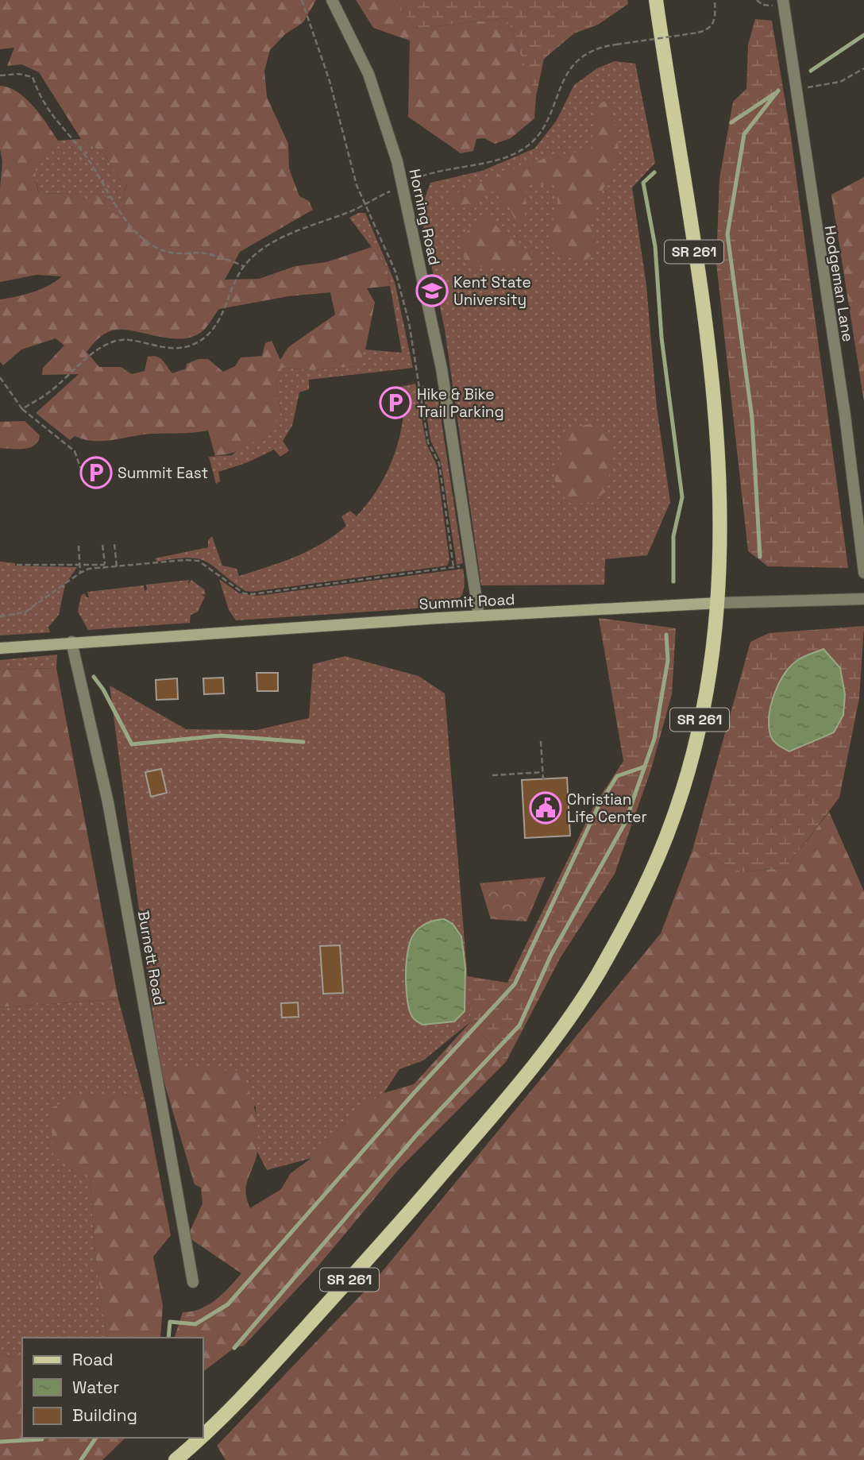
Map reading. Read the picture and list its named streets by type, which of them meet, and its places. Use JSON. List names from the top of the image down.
{
  "streets": {
    "main road": ["SR 261", "Summit Road"],
    "street": ["Horning Road", "Hodgeman Lane", "Burnett Road"]
  },
  "crossings": [
    ["Horning Road", "Summit Road"],
    ["SR 261", "Summit Road"],
    ["Summit Road", "Burnett Road"]
  ],
  "places": {
    "school or university": ["Kent State University"],
    "parking": ["Hike & Bike Trail Parking", "Summit East"],
    "public building": ["Christian Life Center"]
  },
  "legend": ["Road", "Water", "Building"]
}
